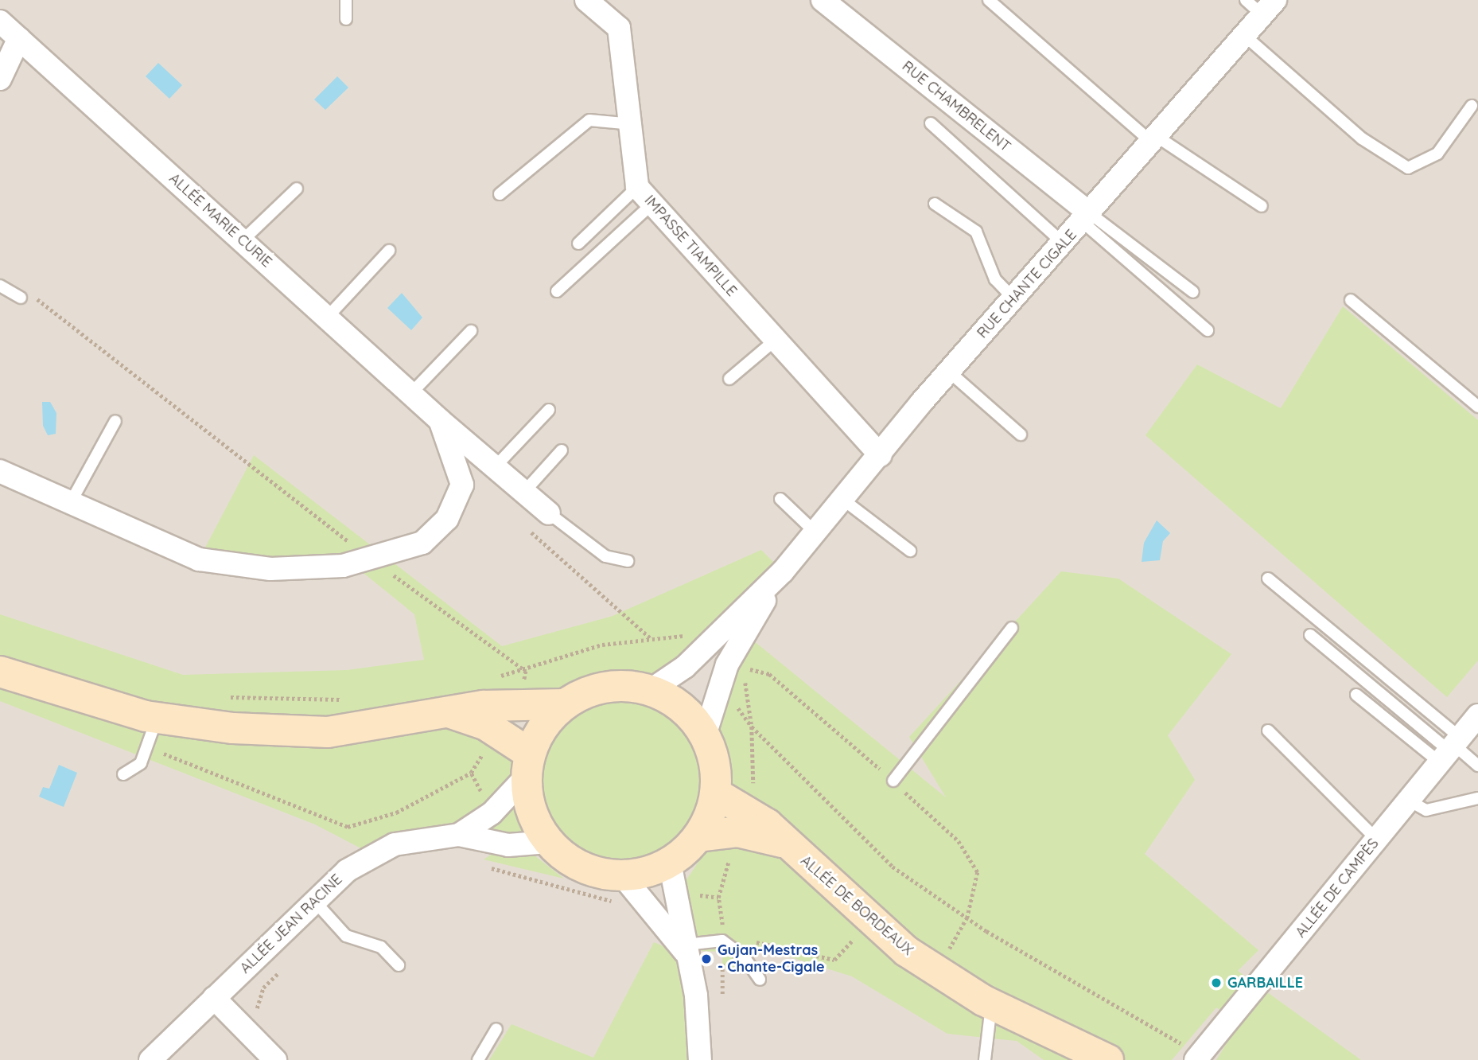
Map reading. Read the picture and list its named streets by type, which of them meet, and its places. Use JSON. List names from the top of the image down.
{
  "streets": {
    "main road": ["ALLÉE DE BORDEAUX"],
    "street": [
      "RUE CHAMBRELENT",
      "ALLÉE MARIE CURIE",
      "IMPASSE TIAMPILLE",
      "RUE CHANTE CIGALE",
      "ALLÉE DE CAMPÈS",
      "ALLÉE JEAN RACINE"
    ]
  },
  "crossings": [
    ["RUE CHAMBRELENT", "RUE CHANTE CIGALE"],
    ["IMPASSE TIAMPILLE", "RUE CHANTE CIGALE"],
    ["RUE CHANTE CIGALE", "ALLÉE DE BORDEAUX"],
    ["RUE CHANTE CIGALE", "ALLÉE JEAN RACINE"],
    ["ALLÉE DE BORDEAUX", "ALLÉE JEAN RACINE"]
  ],
  "places": ["Gujan-Mestras - Chante-Cigale", "GARBAILLE"]
}
